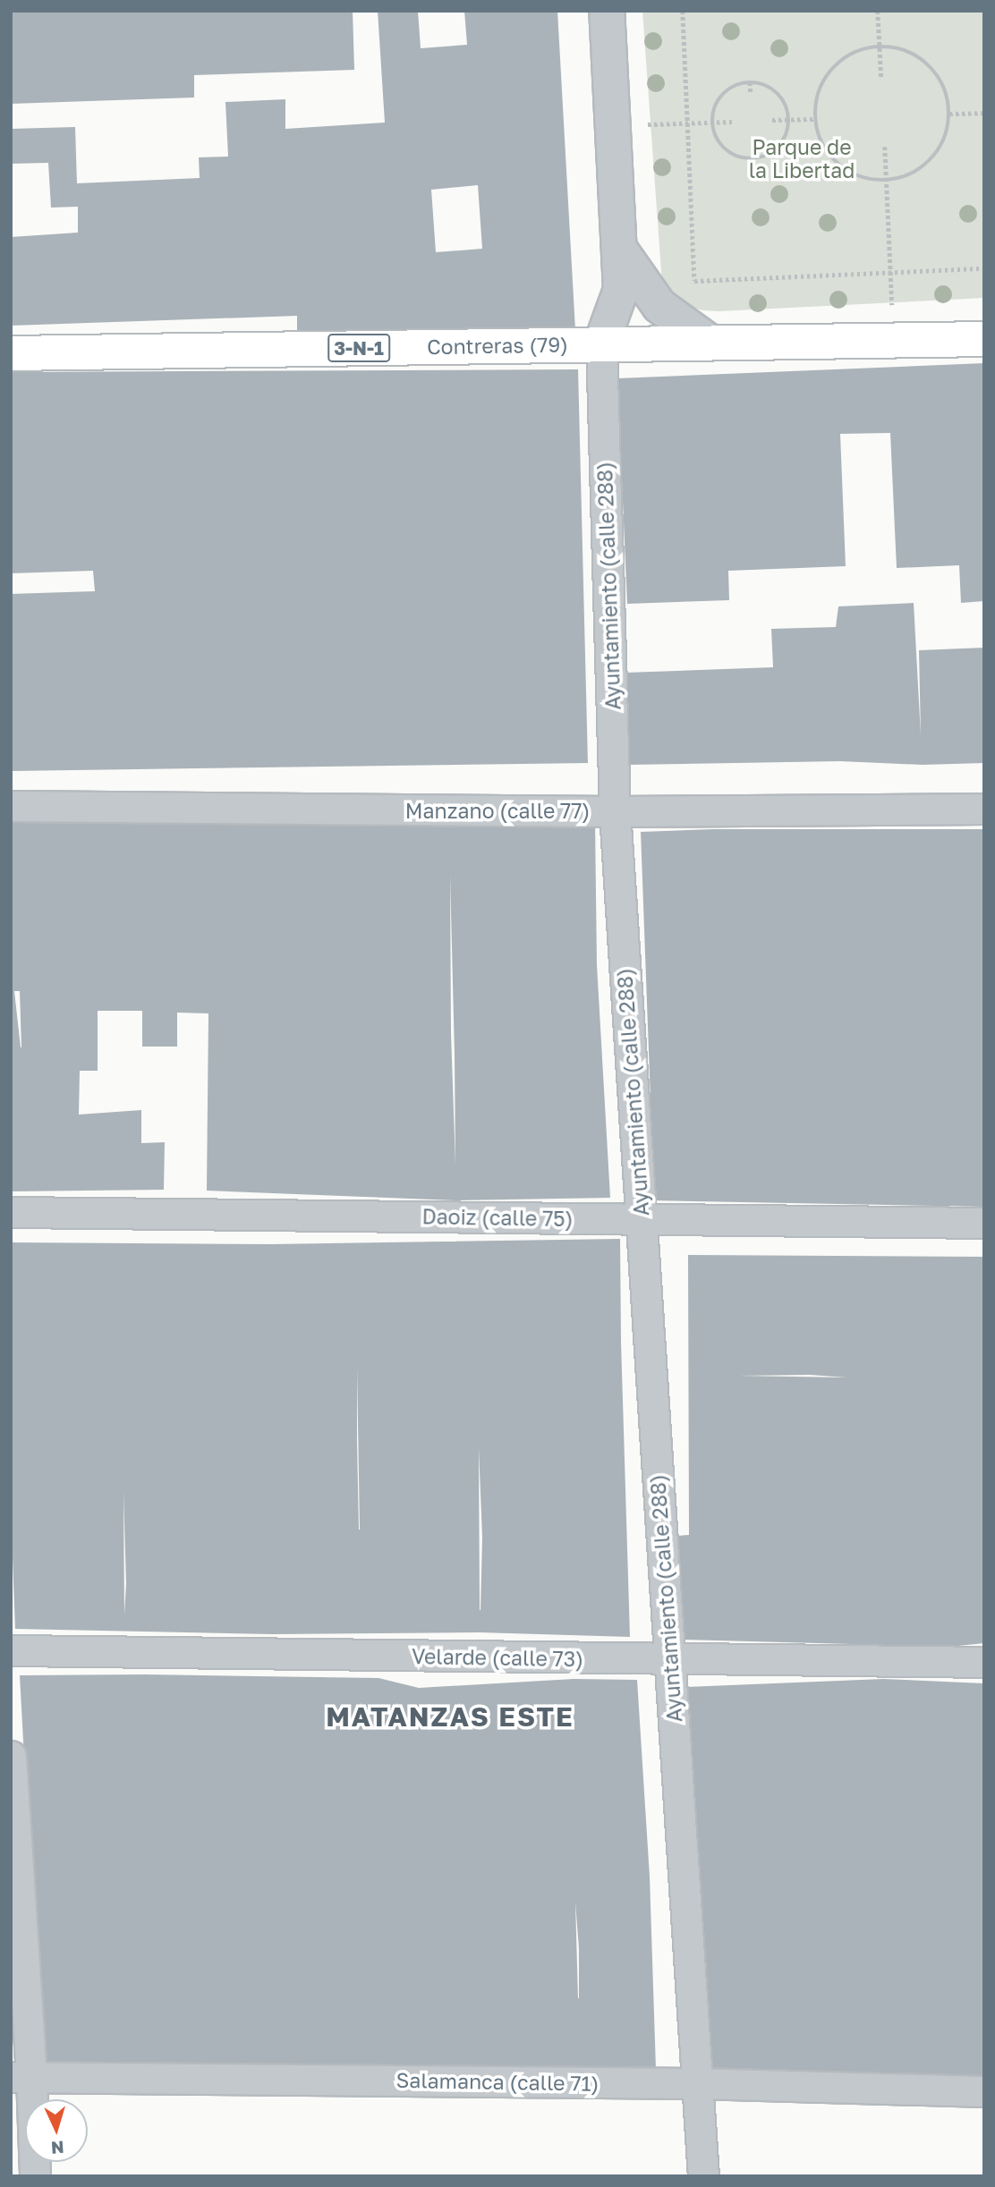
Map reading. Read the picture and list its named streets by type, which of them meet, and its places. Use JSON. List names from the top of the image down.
{
  "streets": {
    "main road": ["Contreras (79)", "3-N-1"],
    "street": [
      "Ayuntamiento (calle 288)",
      "Manzano (calle 77)",
      "Daoiz (calle 75)",
      "Velarde (calle 73)",
      "Salamanca (calle 71)"
    ]
  },
  "crossings": [
    ["Contreras (79)", "Ayuntamiento (calle 288)"],
    ["Ayuntamiento (calle 288)", "Manzano (calle 77)"],
    ["Ayuntamiento (calle 288)", "Daoiz (calle 75)"],
    ["Ayuntamiento (calle 288)", "Velarde (calle 73)"],
    ["Ayuntamiento (calle 288)", "Salamanca (calle 71)"]
  ],
  "districts": ["MATANZAS ESTE"],
  "parks": ["Parque de la Libertad"],
  "north": "bottom"
}
